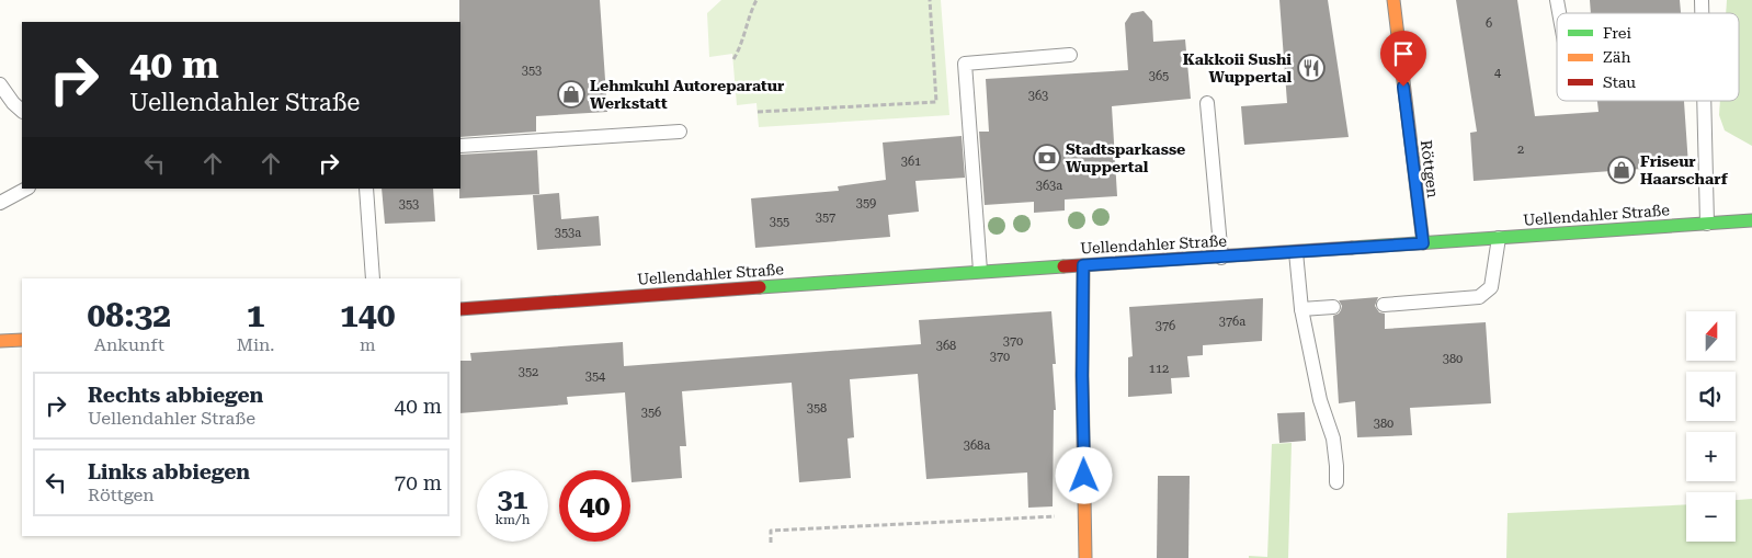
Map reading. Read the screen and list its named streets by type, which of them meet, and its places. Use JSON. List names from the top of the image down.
{
  "streets": {
    "main road": ["Röttgen", "Uellendahler Straße"]
  },
  "crossings": [
    ["Röttgen", "Uellendahler Straße"]
  ],
  "places": {
    "restaurant": ["Kakkoii Sushi Wuppertal"],
    "shop": ["Lehmkuhl Autoreparatur Werkstatt", "Friseur Haarscharf"],
    "bank": ["Stadtsparkasse Wuppertal"]
  },
  "house_numbers": [
    "6",
    "353",
    "4",
    "365",
    "363",
    "2",
    "361",
    "363a",
    "359",
    "353",
    "357",
    "355",
    "353a",
    "376a",
    "376",
    "370",
    "368",
    "370",
    "380",
    "112",
    "352",
    "354",
    "358",
    "356",
    "380",
    "368a"
  ],
  "legend": ["Frei", "Zäh", "Stau"],
  "north": "top",
  "page": {
    "turn": ["40 m", "Uellendahler Straße"],
    "eta": [
      "08:32",
      "Ankunft",
      "1",
      "Min.",
      "140",
      "m"
    ],
    "map_buttons": ["+", "−"],
    "list": [
      {
        "name": "Rechts abbiegen",
        "note": "Uellendahler Straße",
        "value": "40 m"
      },
      {
        "name": "Links abbiegen",
        "note": "Röttgen",
        "value": "70 m"
      }
    ],
    "speed": "31 km/h",
    "limit": "40"
  }
}
